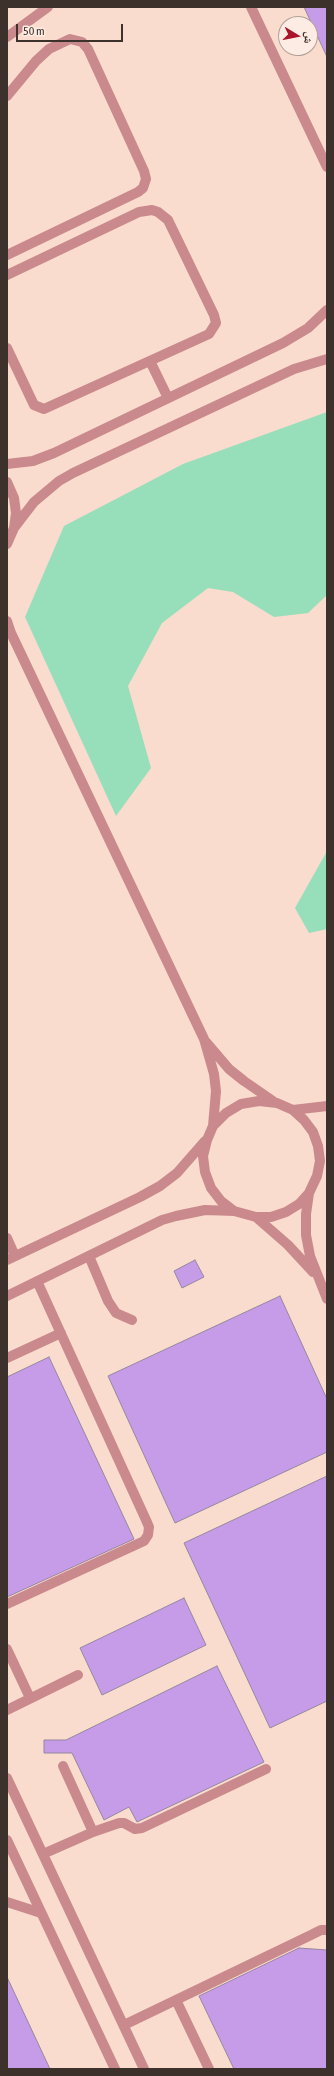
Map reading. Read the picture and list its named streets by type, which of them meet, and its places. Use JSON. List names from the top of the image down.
{
  "scale_bar": "50 m",
  "north": "right"
}
